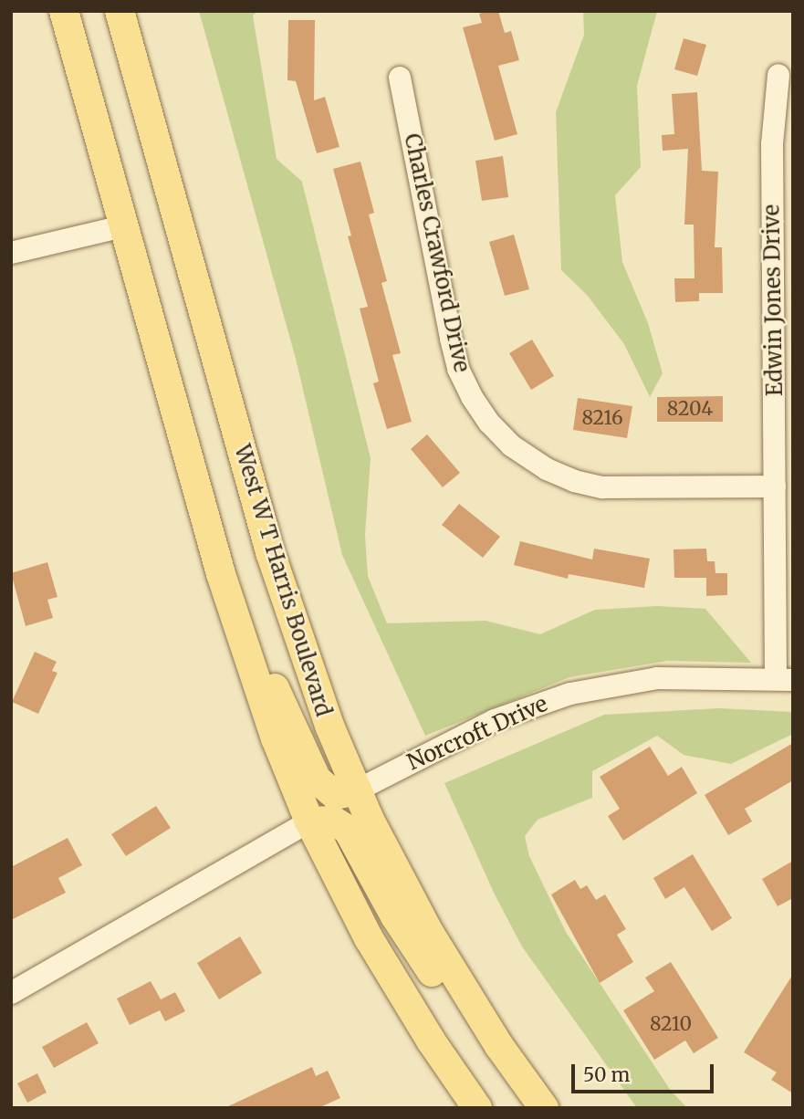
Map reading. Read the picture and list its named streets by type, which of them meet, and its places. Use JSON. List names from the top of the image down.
{
  "streets": {
    "main road": ["West W T Harris Boulevard"],
    "street": ["Charles Crawford Drive", "Edwin Jones Drive", "Norcroft Drive"]
  },
  "crossings": [
    ["Charles Crawford Drive", "Edwin Jones Drive"],
    ["Edwin Jones Drive", "Norcroft Drive"],
    ["West W T Harris Boulevard", "Norcroft Drive"]
  ],
  "house_numbers": ["8204", "8216", "8210"],
  "scale_bar": "50 m"
}
